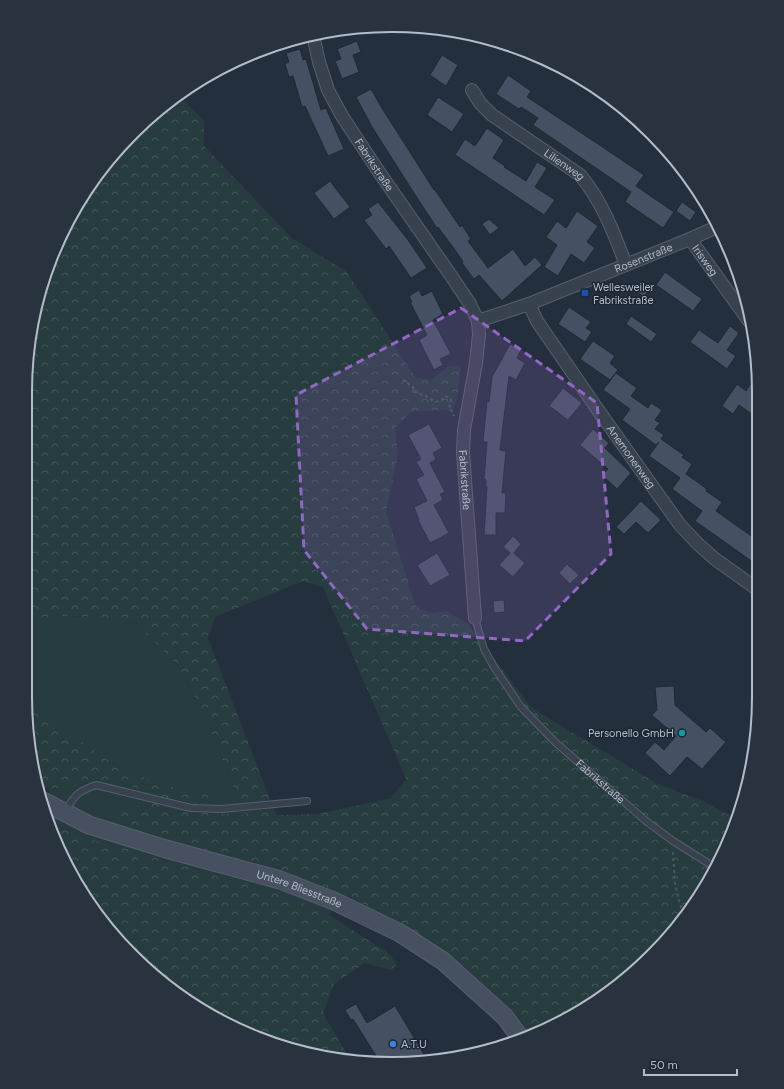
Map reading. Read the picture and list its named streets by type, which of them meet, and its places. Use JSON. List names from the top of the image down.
{
  "streets": {
    "main road": ["Untere Bliesstraße"],
    "street": [
      "Fabrikstraße",
      "Lilienweg",
      "Rosenstraße",
      "Irisweg",
      "Anemonenweg"
    ]
  },
  "crossings": [
    ["Fabrikstraße", "Rosenstraße"],
    ["Lilienweg", "Rosenstraße"],
    ["Rosenstraße", "Irisweg"],
    ["Rosenstraße", "Anemonenweg"]
  ],
  "places": {
    "transit": ["Wellesweiler Fabrikstraße"],
    "other": ["Personello GmbH", "A.T.U"]
  },
  "scale_bar": "50 m"
}
